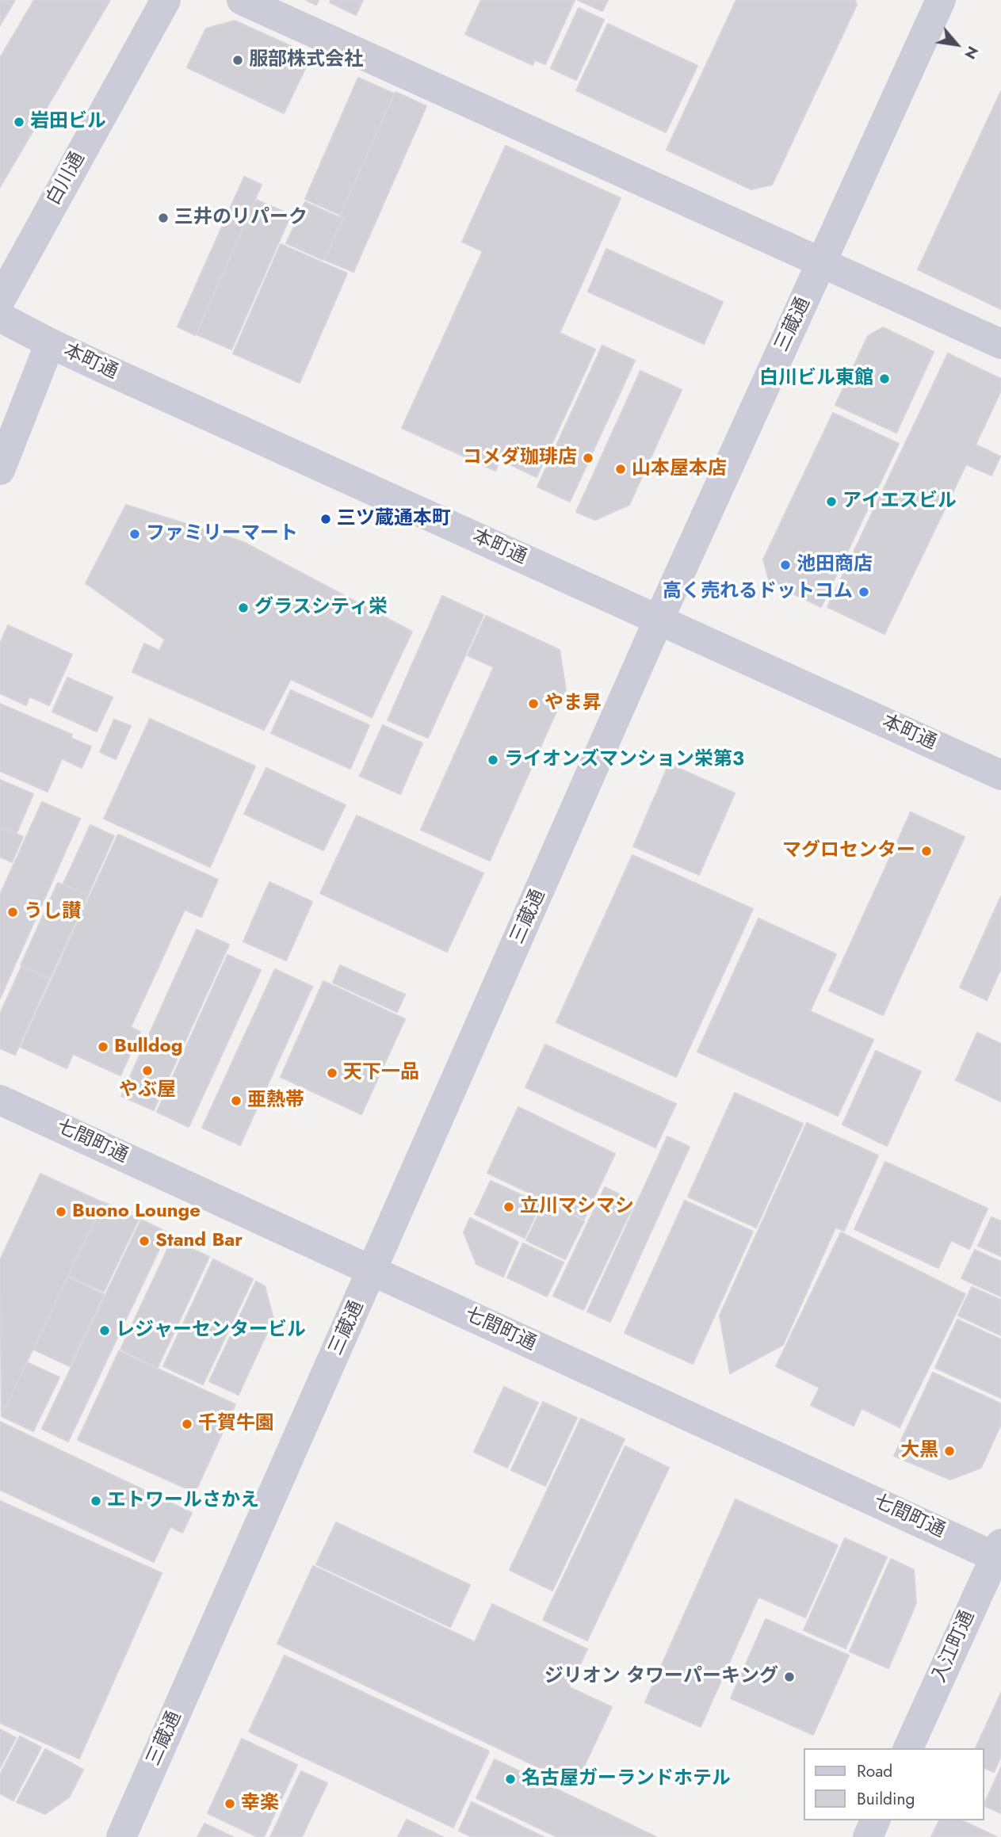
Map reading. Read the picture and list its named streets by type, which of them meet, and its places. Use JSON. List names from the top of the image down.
{
  "streets": {
    "street": [
      "白川通",
      "三蔵通",
      "本町通",
      "七間町通",
      "入江町通"
    ]
  },
  "crossings": [
    ["三蔵通", "本町通"],
    ["三蔵通", "七間町通"],
    ["七間町通", "入江町通"]
  ],
  "places": [
    "服部株式会社",
    "岩田ビル",
    "三井のリパーク",
    "白川ビル東館",
    "コメダ珈琲店",
    "山本屋本店",
    "アイエスビル",
    "三ツ蔵通本町",
    "ファミリーマート",
    "池田商店",
    "高く売れるドットコム",
    "グラスシティ栄",
    "やま昇",
    "ライオンズマンション栄第３",
    "マグロセンター",
    "うし讃",
    "Bulldog",
    "やぶ屋",
    "天下一品",
    "亜熱帯",
    "立川マシマシ",
    "Buono Lounge",
    "Stand Bar",
    "レジャーセンタービル",
    "千賀牛園",
    "大黒",
    "エトワールさかえ",
    "ジリオン タワーパーキング",
    "名古屋ガーランドホテル",
    "幸楽"
  ],
  "legend": ["Road", "Building"],
  "north": "bottom right"
}
